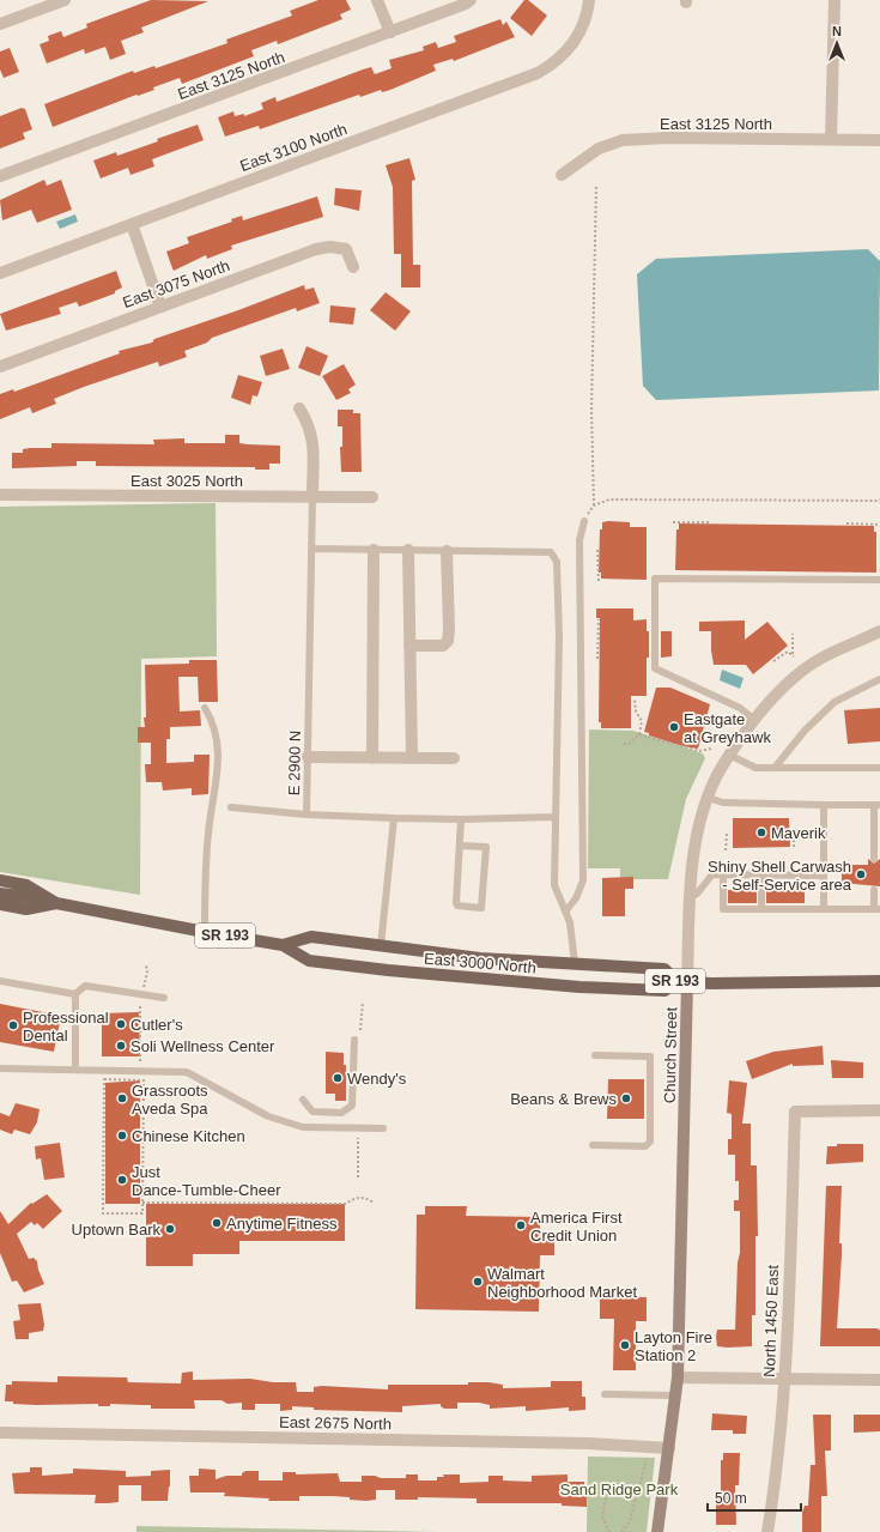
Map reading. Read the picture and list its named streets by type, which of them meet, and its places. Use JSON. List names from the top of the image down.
{
  "streets": {
    "main road": ["SR 193", "East 3000 North"],
    "street": [
      "East 3125 North",
      "East 3100 North",
      "East 3075 North",
      "East 3025 North",
      "Church Street",
      "North 1450 East",
      "East 2675 North"
    ],
    "lane": ["E 2900 N"]
  },
  "crossings": [
    ["East 3025 North", "E 2900 N"],
    ["East 3000 North", "Church Street"],
    ["Church Street", "East 2675 North"]
  ],
  "parks": ["Sand Ridge Park"],
  "places": [
    "Eastgate at Greyhawk",
    "Maverik",
    "Shiny Shell Carwash - Self-Service area",
    "Cutler's",
    "Professional Dental",
    "Soli Wellness Center",
    "Wendy's",
    "Grassroots Aveda Spa",
    "Beans & Brews",
    "Chinese Kitchen",
    "Just Dance-Tumble-Cheer",
    "Anytime Fitness",
    "America First Credit Union",
    "Uptown Bark",
    "Walmart Neighborhood Market",
    "Layton Fire Station 2"
  ],
  "scale_bar": "50 m",
  "north": "top"
}
